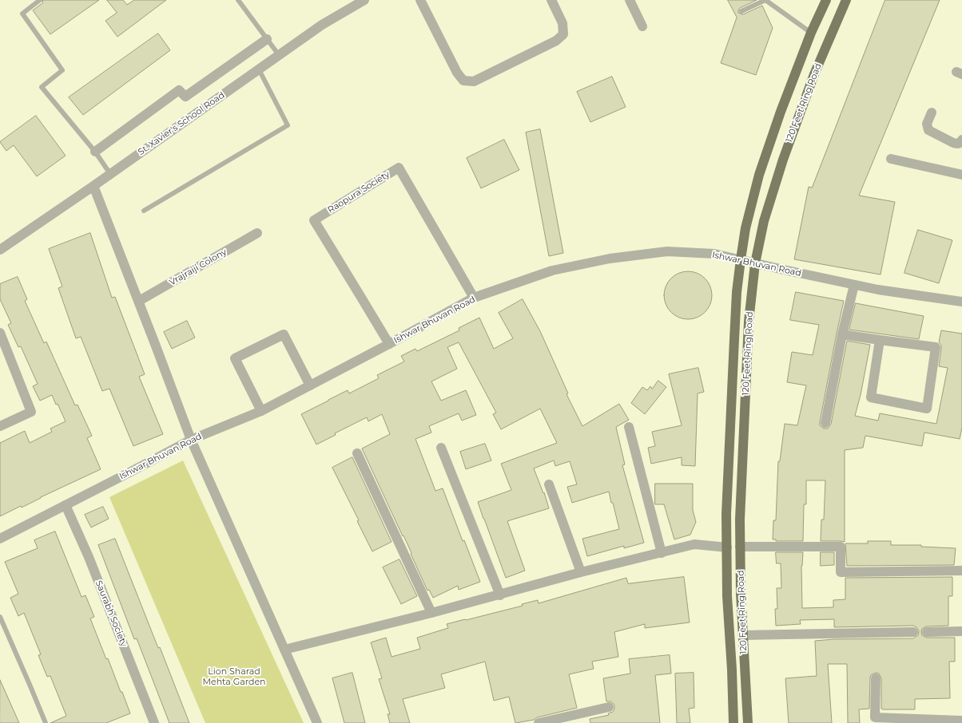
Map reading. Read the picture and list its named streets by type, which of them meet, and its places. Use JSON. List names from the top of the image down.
{
  "streets": {
    "main road": ["120 Feet Ring Road"],
    "street": [
      "St. Xavier's School Road",
      "Raopura Society",
      "Ishwar Bhuvan Road",
      "Vrajraiji Colony",
      "Saurabh Society"
    ]
  },
  "crossings": [
    ["120 Feet Ring Road", "Ishwar Bhuvan Road"],
    ["Raopura Society", "Ishwar Bhuvan Road"],
    ["Ishwar Bhuvan Road", "Saurabh Society"]
  ],
  "parks": ["Lion Sharad Mehta Garden"]
}
